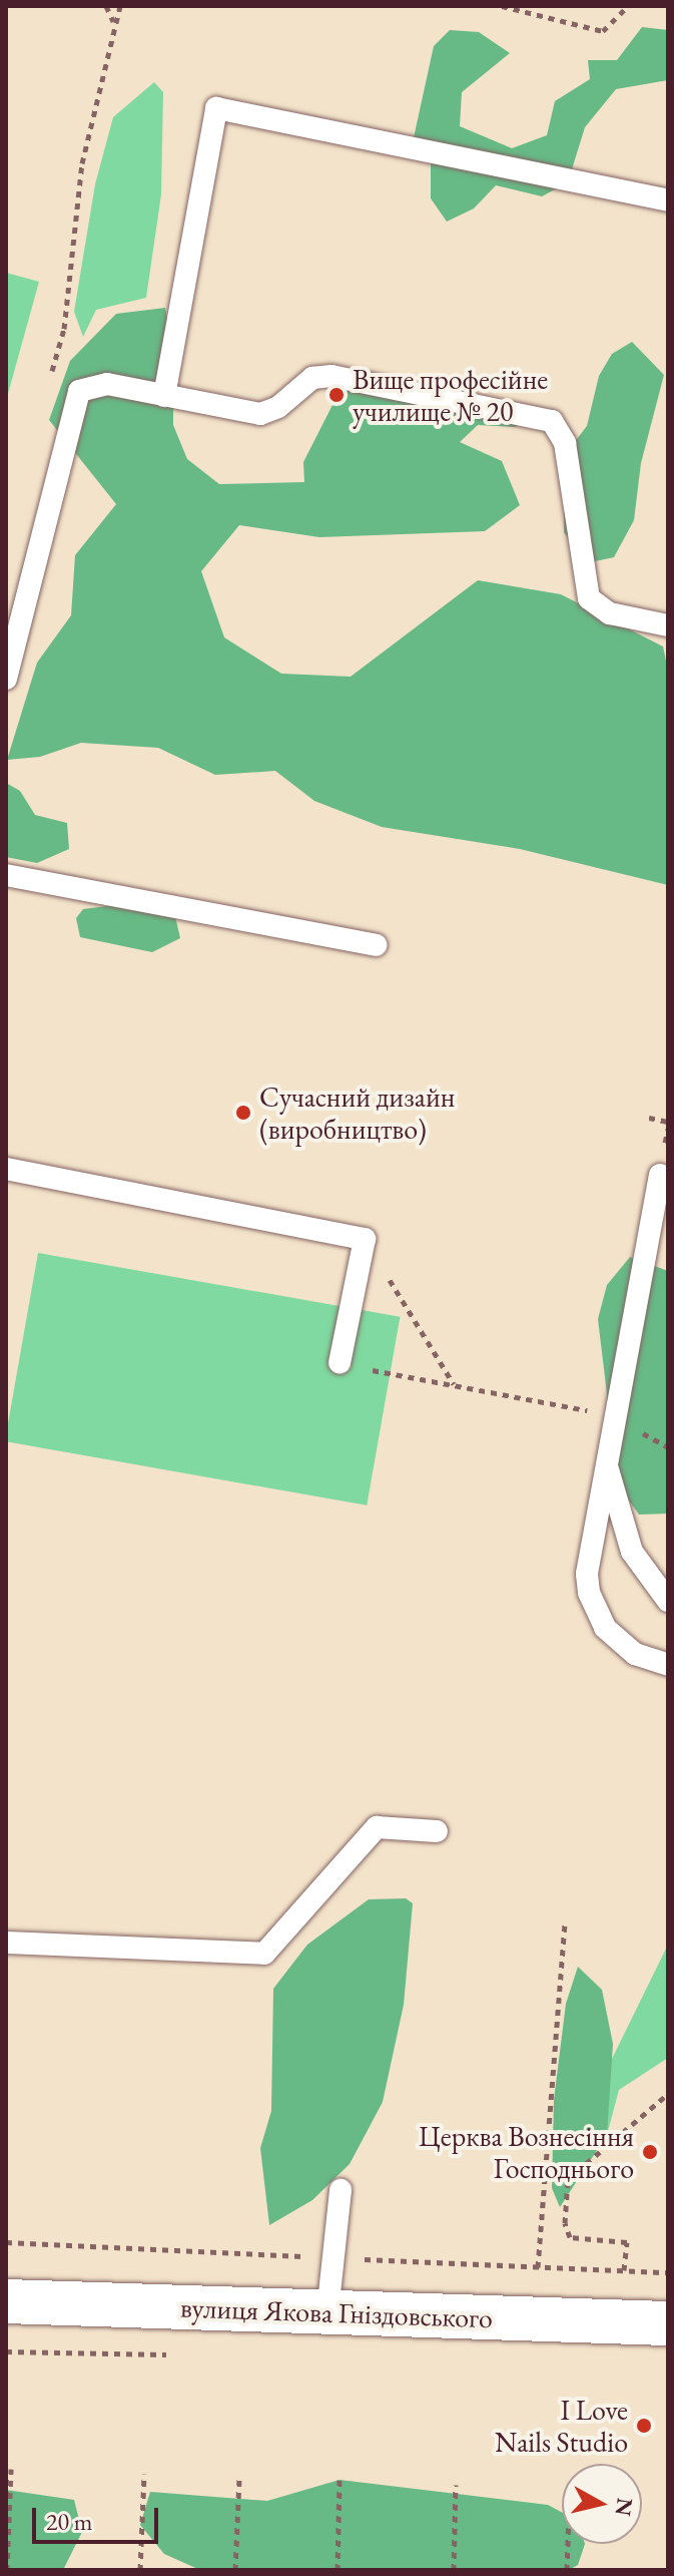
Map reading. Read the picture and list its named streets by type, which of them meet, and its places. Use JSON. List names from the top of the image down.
{
  "streets": {
    "street": ["вулиця Якова Гніздовського"]
  },
  "places": [
    "Вище професійне училище № 20",
    "Сучасний дизайн (виробництво)",
    "Церква Вознесіння Господнього",
    "I Love Nails Studio"
  ],
  "scale_bar": "20 m",
  "north": "right"
}
